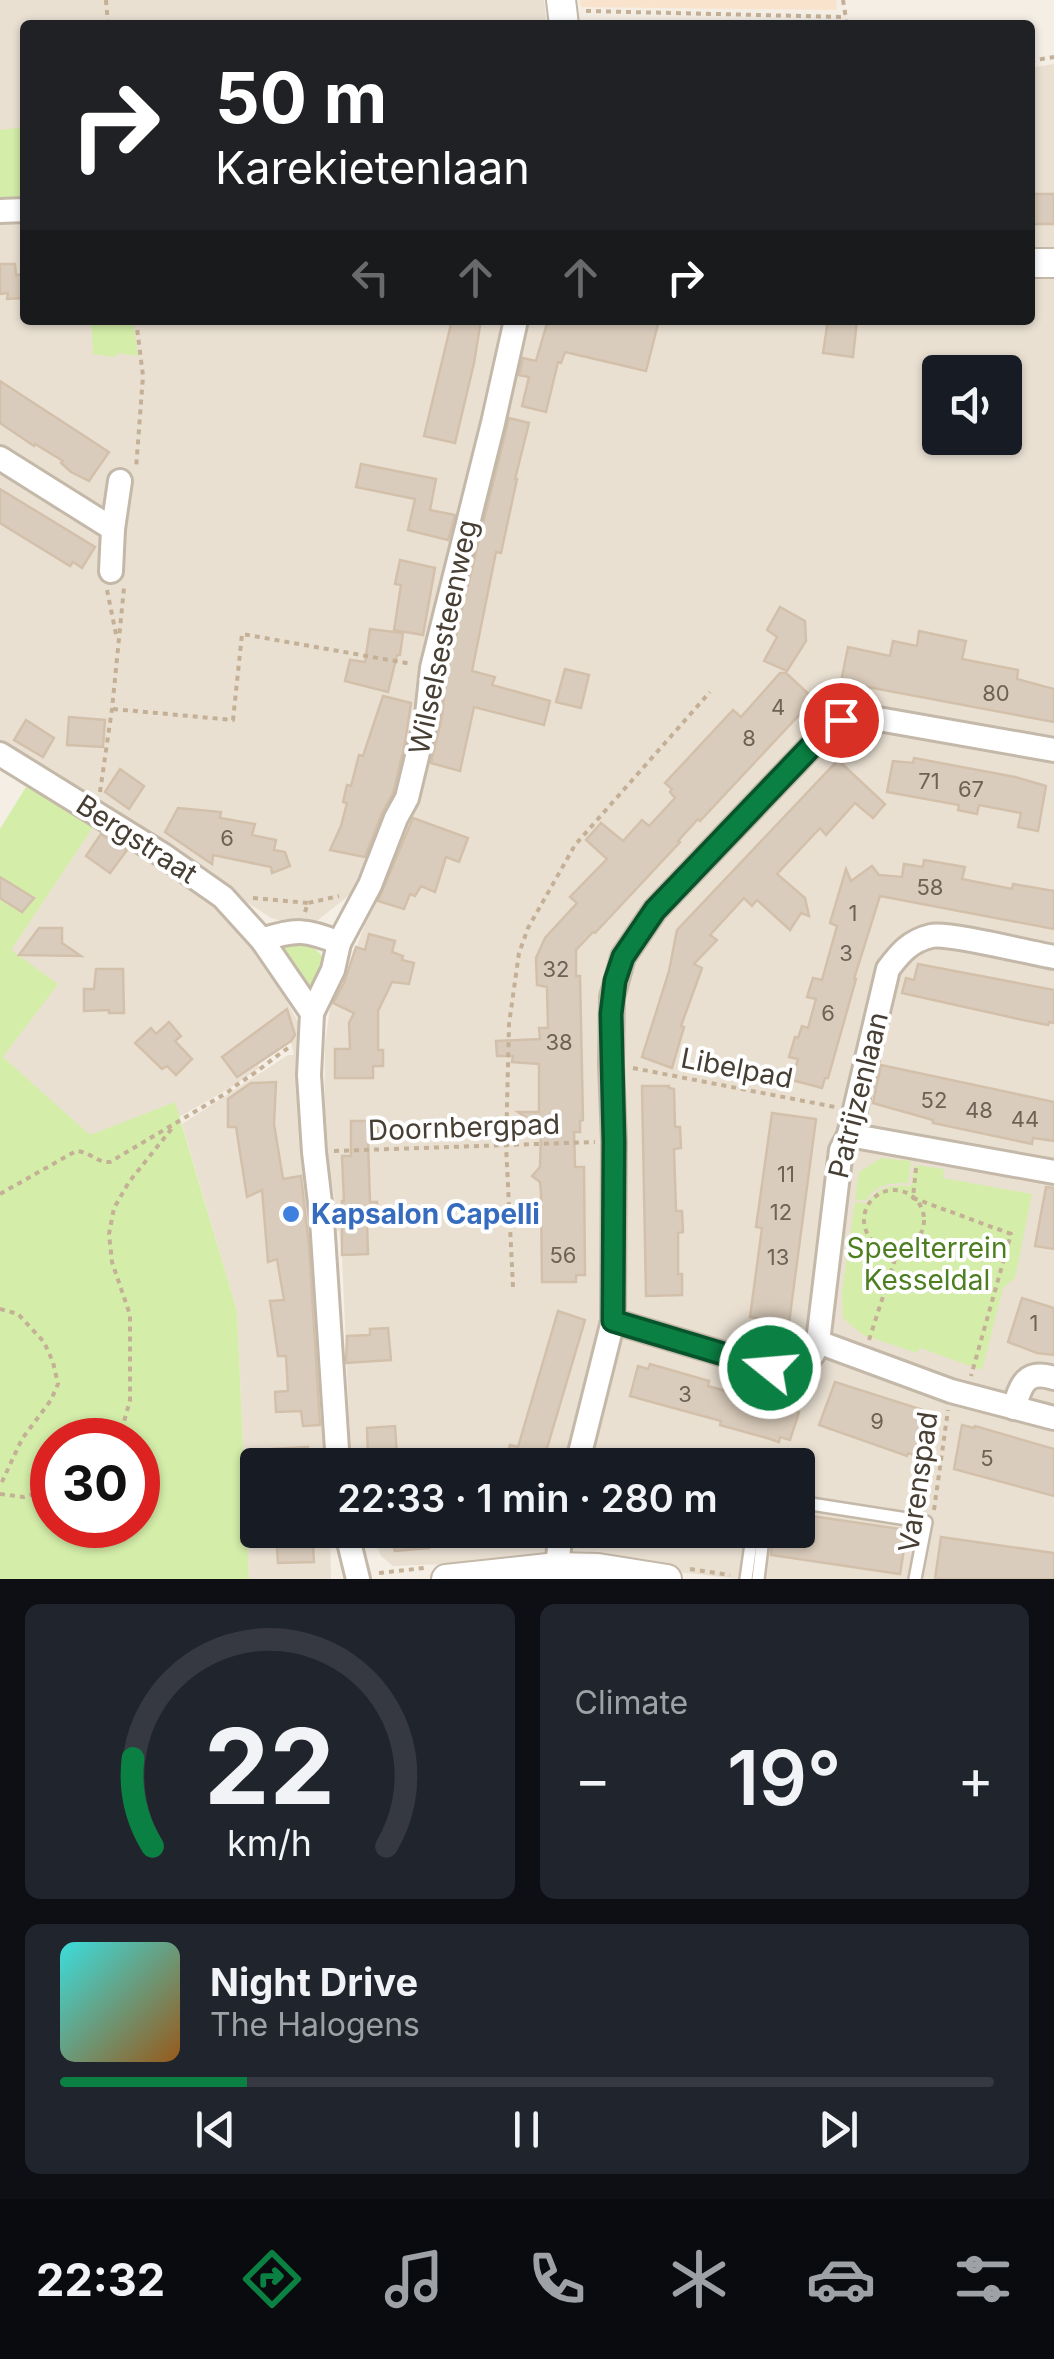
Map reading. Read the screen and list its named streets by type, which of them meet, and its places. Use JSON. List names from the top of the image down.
{
  "streets": {
    "street": ["Wilselsesteenweg", "Bergstraat", "Patrijzenlaan"],
    "path": ["Libelpad", "Doornbergpad", "Varenspad"]
  },
  "crossings": [
    ["Wilselsesteenweg", "Doornbergpad"],
    ["Libelpad", "Patrijzenlaan"]
  ],
  "parks": ["Speelterrein Kesseldal"],
  "places": ["Kapsalon Capelli"],
  "house_numbers": [
    "80",
    "4",
    "8",
    "71",
    "67",
    "6",
    "58",
    "1",
    "3",
    "32",
    "6",
    "38",
    "52",
    "48",
    "44",
    "11",
    "12",
    "56",
    "13",
    "1",
    "3",
    "9",
    "5"
  ],
  "page": {
    "turn": ["50 m", "Karekietenlaan"],
    "limit": "30",
    "trip": "22:33 · 1 min · 280 m",
    "tile": "Climate",
    "heat": ["−", "19°", "+"],
    "song": ["Night Drive", "The Halogens"],
    "tabs": "22:32",
    "gauge": ["22", "km/h"]
  }
}
